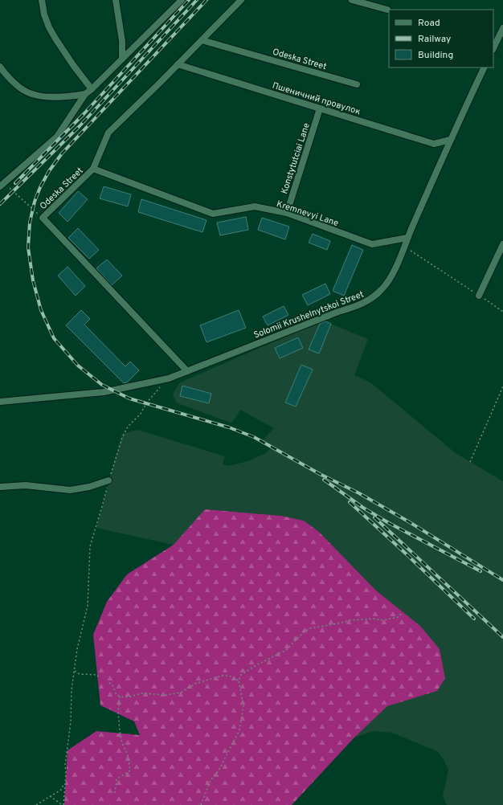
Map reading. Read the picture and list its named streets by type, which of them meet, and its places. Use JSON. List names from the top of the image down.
{
  "streets": {
    "street": [
      "Odeska Street",
      "Пшеничний провулок",
      "Konstytutciai Lane",
      "Kremnevyi Lane",
      "Solomii Krushelnytskoi Street"
    ]
  },
  "crossings": [
    ["Odeska Street", "Пшеничний провулок"],
    ["Odeska Street", "Kremnevyi Lane"],
    ["Odeska Street", "Solomii Krushelnytskoi Street"],
    ["Пшеничний провулок", "Konstytutciai Lane"],
    ["Пшеничний провулок", "Solomii Krushelnytskoi Street"],
    ["Konstytutciai Lane", "Kremnevyi Lane"],
    ["Kremnevyi Lane", "Solomii Krushelnytskoi Street"]
  ],
  "legend": ["Road", "Railway", "Building"]
}
